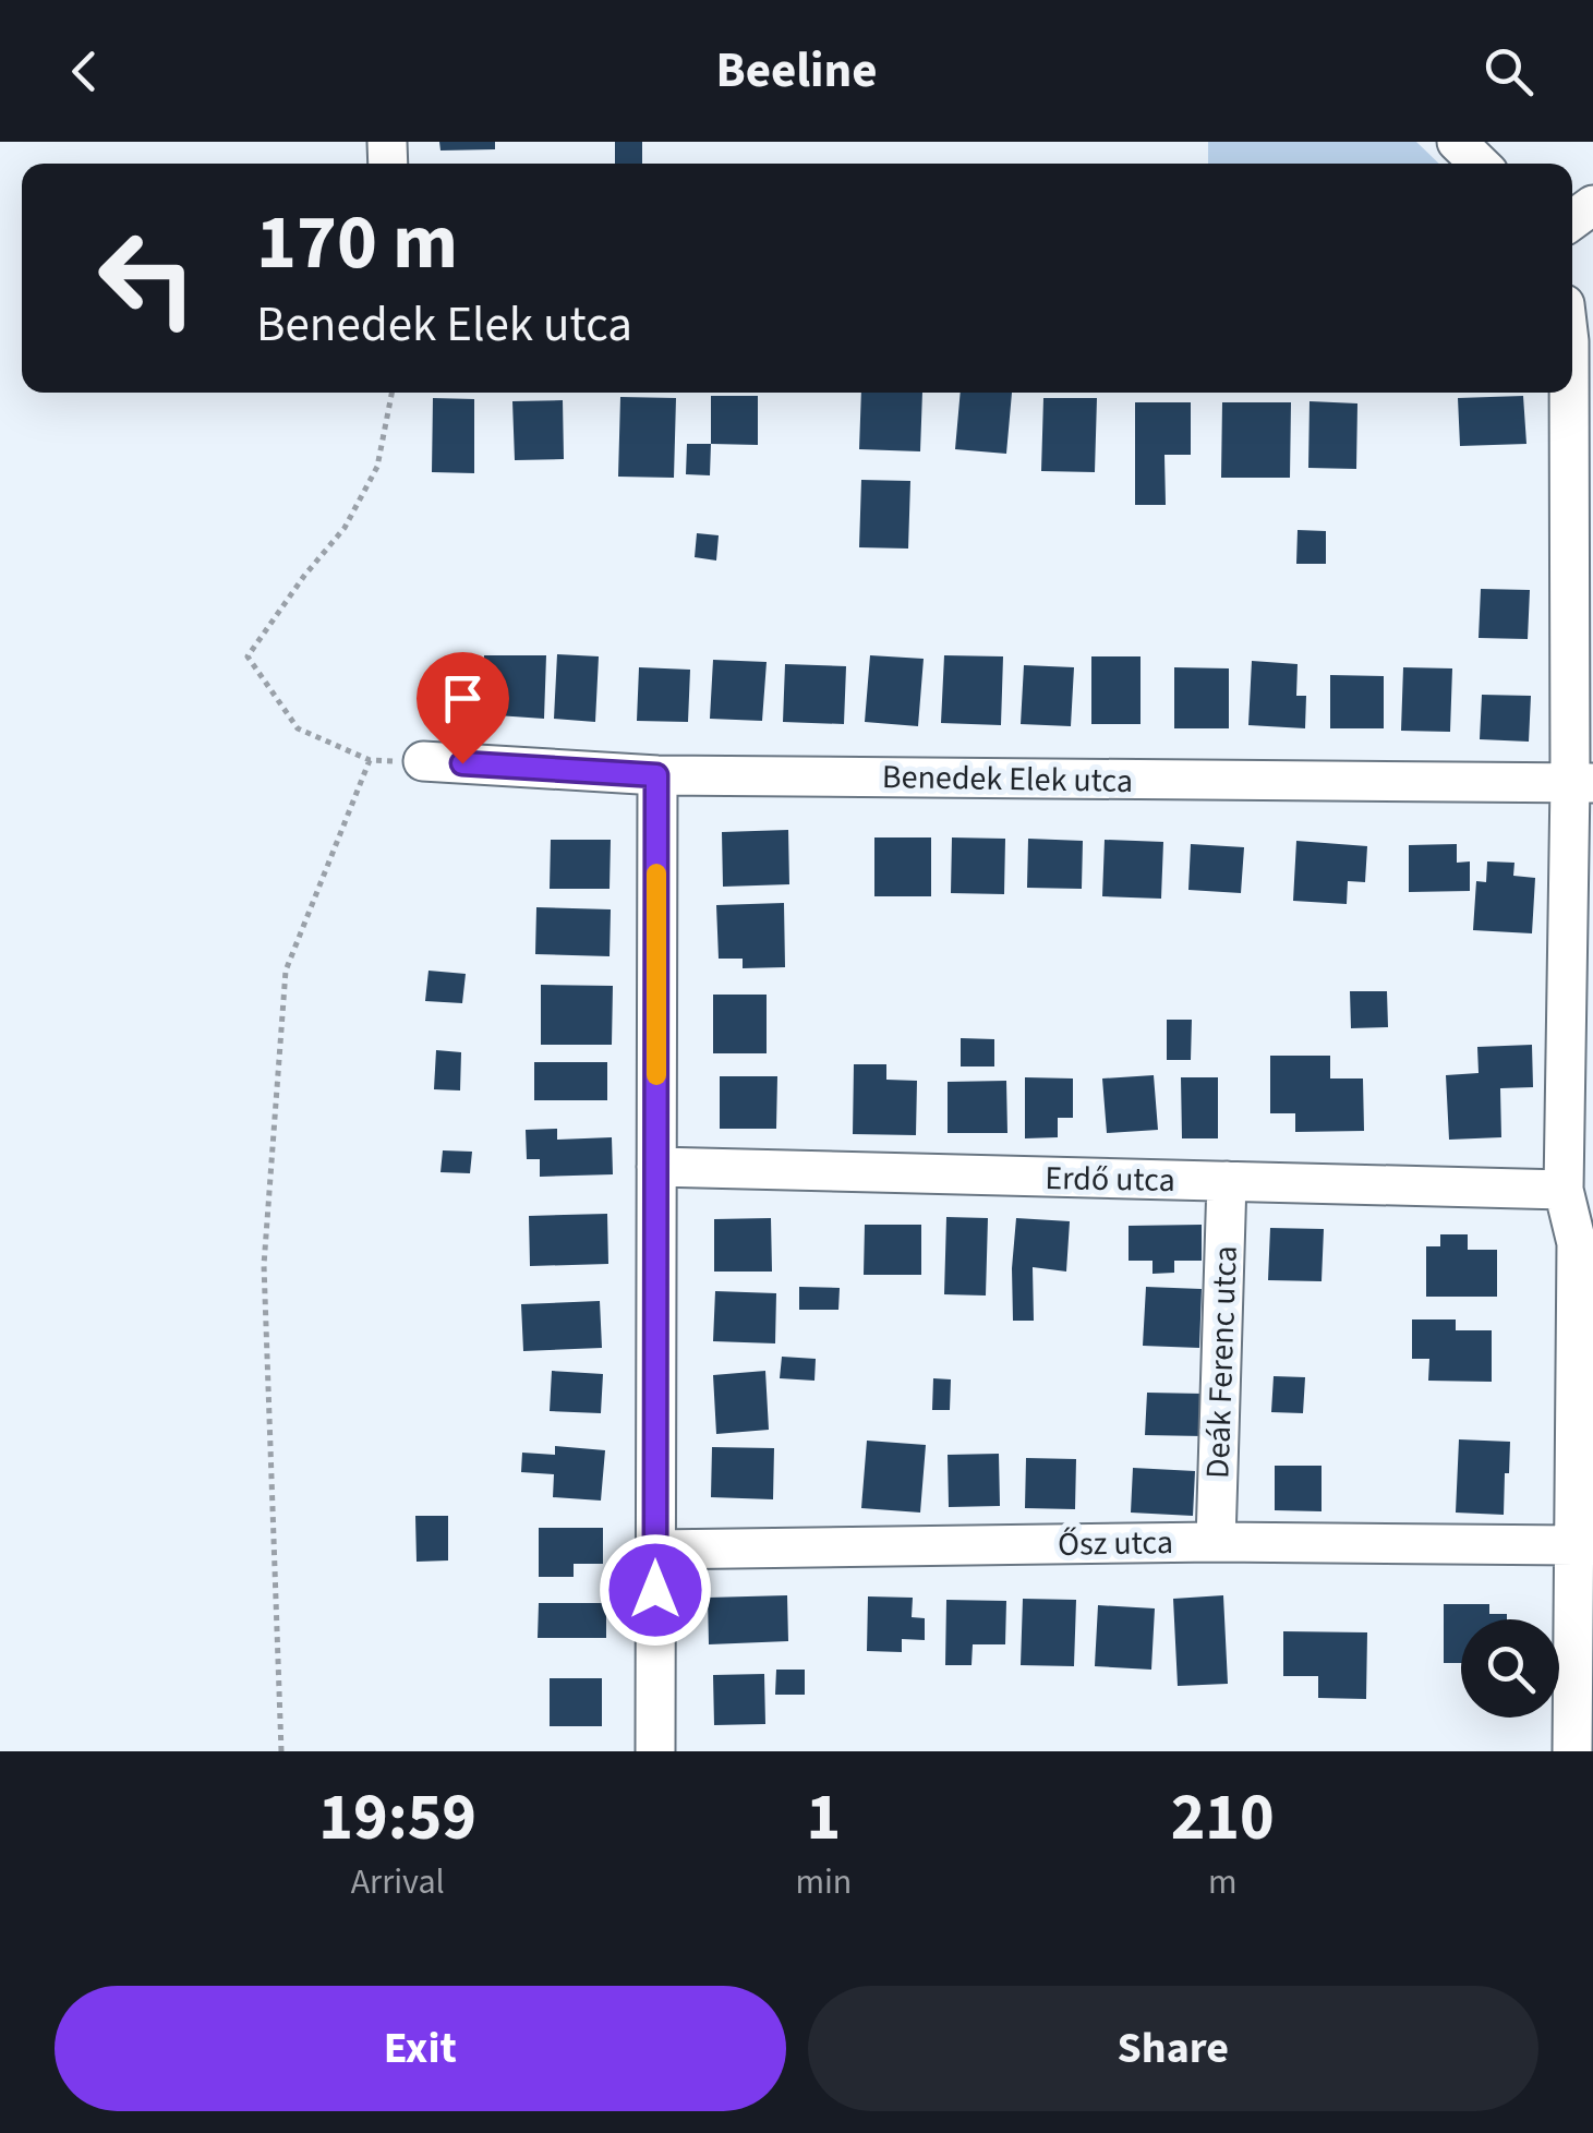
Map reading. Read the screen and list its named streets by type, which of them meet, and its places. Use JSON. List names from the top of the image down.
{
  "streets": {
    "street": [
      "Benedek Elek utca",
      "Erdő utca",
      "Deák Ferenc utca",
      "Ősz utca"
    ]
  },
  "crossings": [
    ["Erdő utca", "Deák Ferenc utca"],
    ["Deák Ferenc utca", "Ősz utca"]
  ],
  "page": {
    "header": "Beeline",
    "turn": ["170 m", "Benedek Elek utca"],
    "eta": [
      "19:59",
      "Arrival",
      "1",
      "min",
      "210",
      "m"
    ],
    "buttons": ["Exit", "Share"]
  }
}
